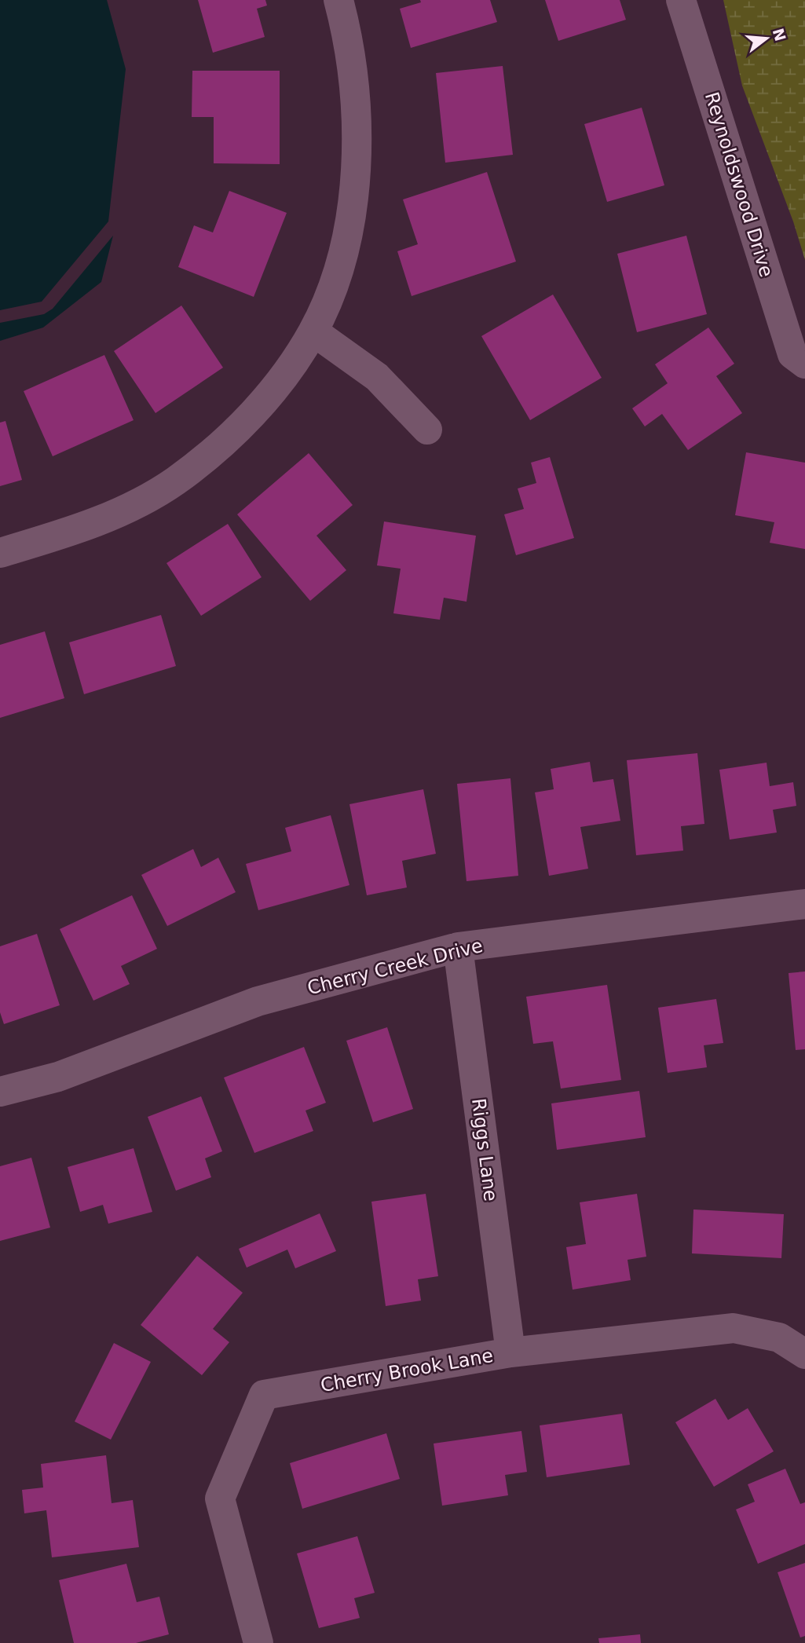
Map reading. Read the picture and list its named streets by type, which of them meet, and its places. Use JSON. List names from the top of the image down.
{
  "streets": {
    "street": [
      "Reynoldswood Drive",
      "Cherry Creek Drive",
      "Riggs Lane",
      "Cherry Brook Lane"
    ]
  },
  "crossings": [
    ["Cherry Creek Drive", "Riggs Lane"],
    ["Riggs Lane", "Cherry Brook Lane"]
  ],
  "north": "right"
}
